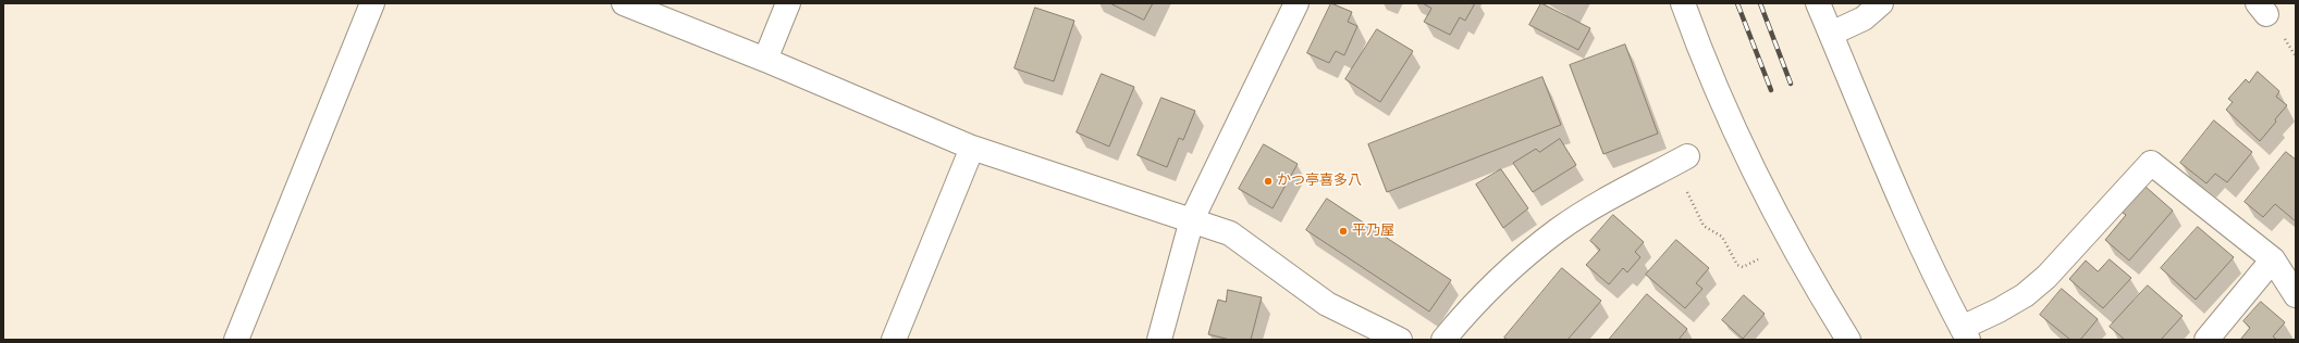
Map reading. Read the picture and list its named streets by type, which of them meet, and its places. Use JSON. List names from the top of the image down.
{
  "places": ["かつ亭喜多八", "平乃屋"]
}
